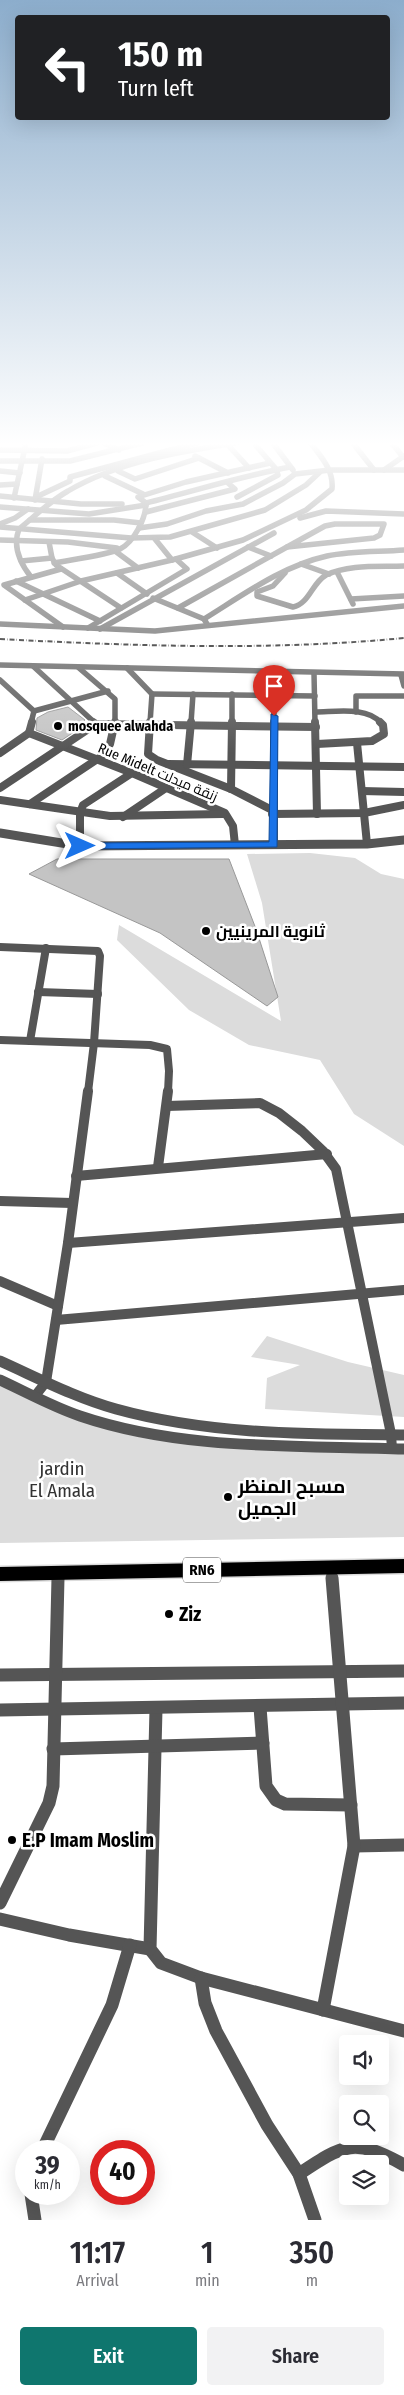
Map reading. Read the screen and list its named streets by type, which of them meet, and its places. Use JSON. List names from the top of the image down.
{
  "streets": {
    "main road": ["RN6"],
    "street": ["Rue Midelt زنقة ميدلت"]
  },
  "parks": ["jardin El Amala"],
  "places": [
    "mosquee alwahda",
    "ثانوية المرينيين",
    "مسبح المنظر الجميل",
    "Ziz",
    "E.P Imam Moslim"
  ],
  "page": {
    "turn": ["150 m", "Turn left"],
    "speed": "39 km/h",
    "limit": "40",
    "eta": [
      "11:17",
      "Arrival",
      "1",
      "min",
      "350",
      "m"
    ],
    "buttons": ["Exit", "Share"]
  }
}
